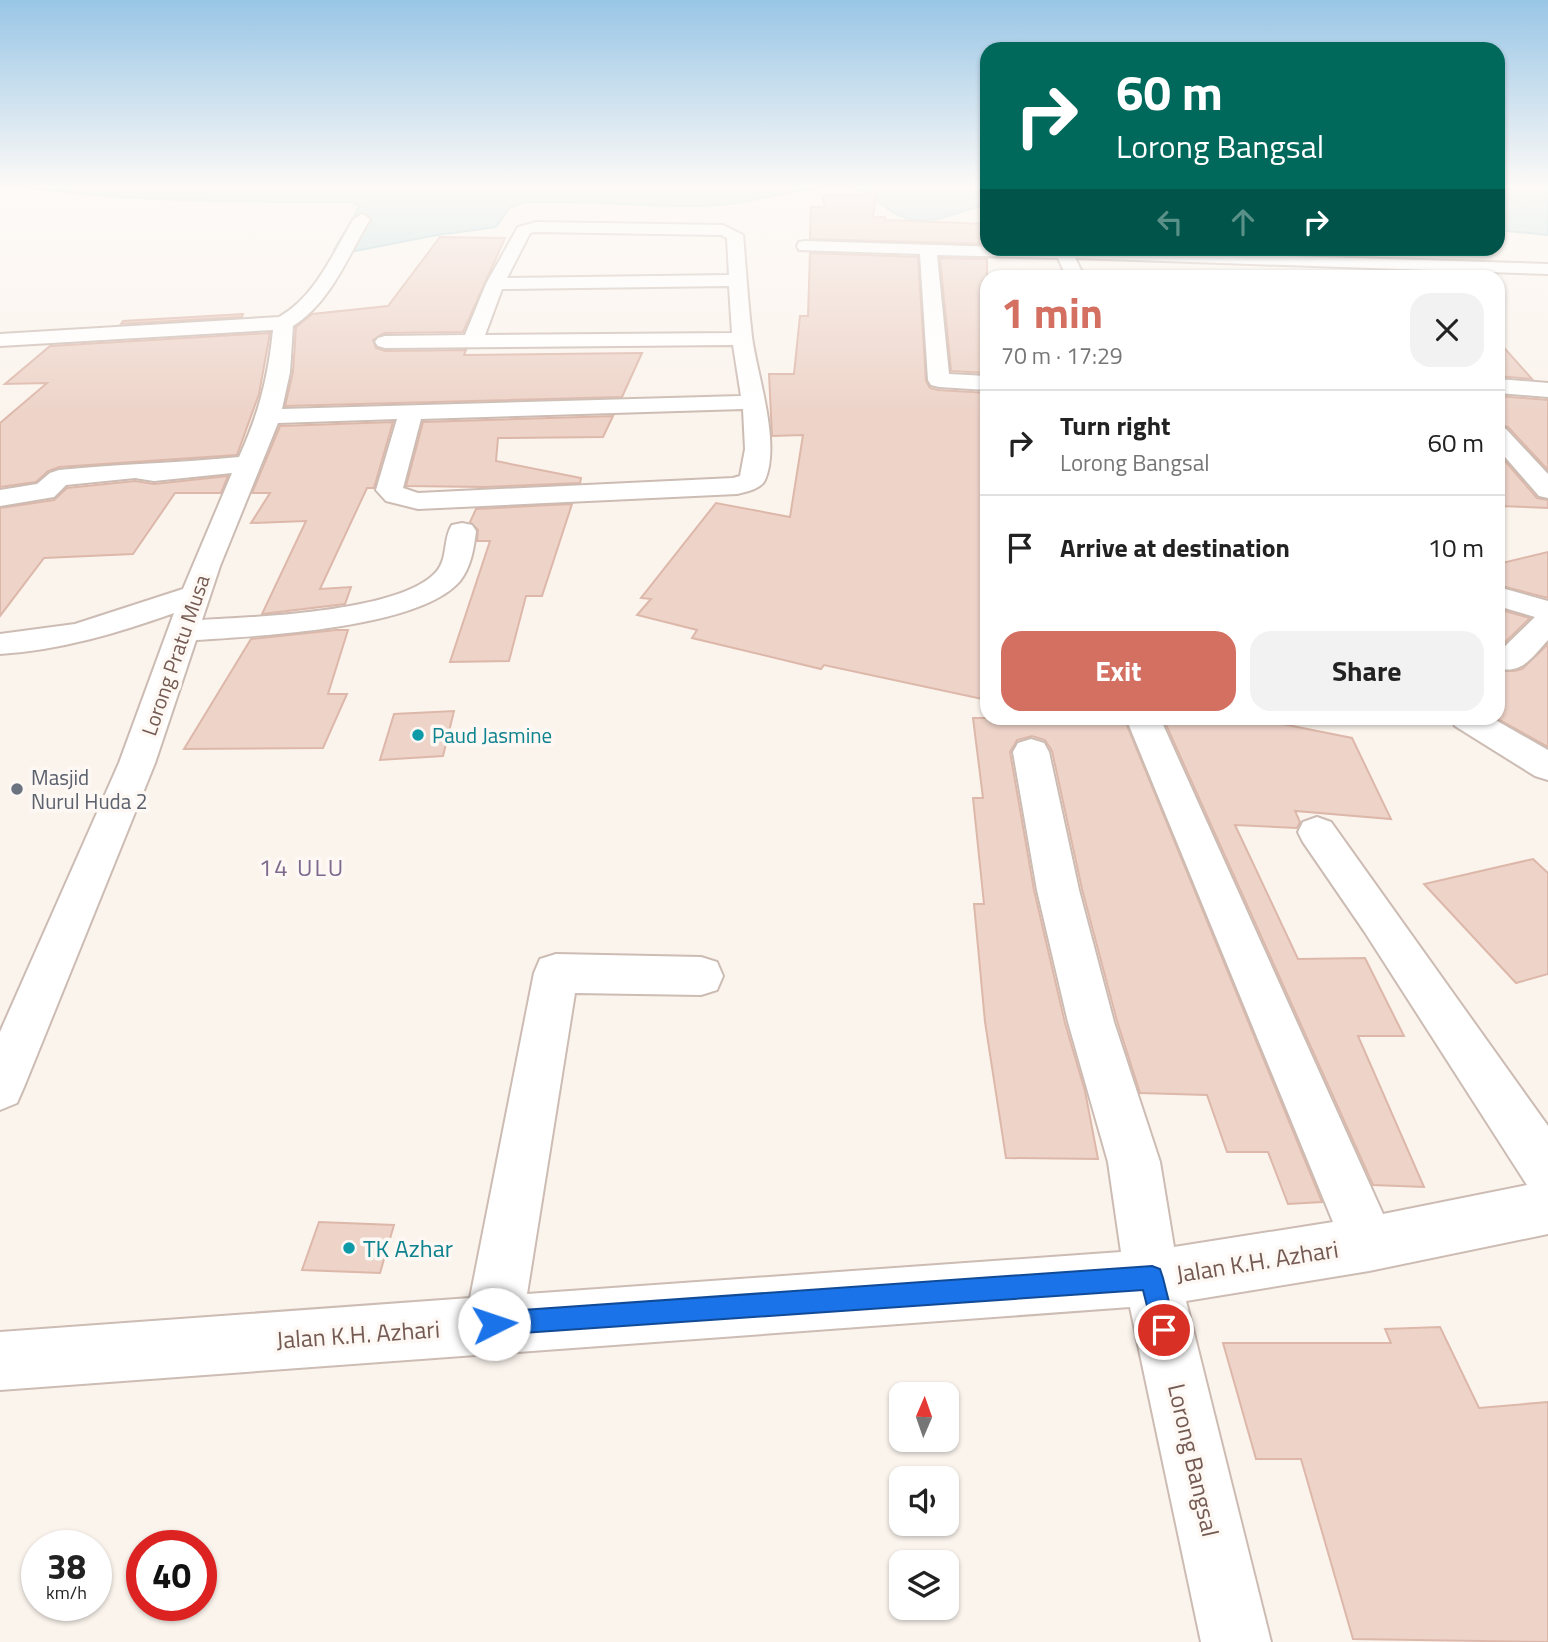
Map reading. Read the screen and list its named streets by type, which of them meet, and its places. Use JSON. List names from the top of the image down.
{
  "streets": {
    "street": ["Lorong Pratu Musa", "Jalan K.H. Azhari", "Lorong Bangsal"]
  },
  "crossings": [
    ["Jalan K.H. Azhari", "Lorong Bangsal"]
  ],
  "districts": ["14 ULU"],
  "places": ["Paud Jasmine", "Masjid Nurul Huda 2", "TK Azhar"],
  "north": "top",
  "page": {
    "turn": ["60 m", "Lorong Bangsal"],
    "heading": ["1 min", "70 m · 17:29"],
    "list": [
      {
        "name": "Turn right",
        "note": "Lorong Bangsal",
        "value": "60 m"
      },
      {
        "name": "Arrive at destination",
        "value": "10 m"
      }
    ],
    "buttons": ["Exit", "Share"],
    "speed": "38 km/h",
    "limit": "40"
  }
}
